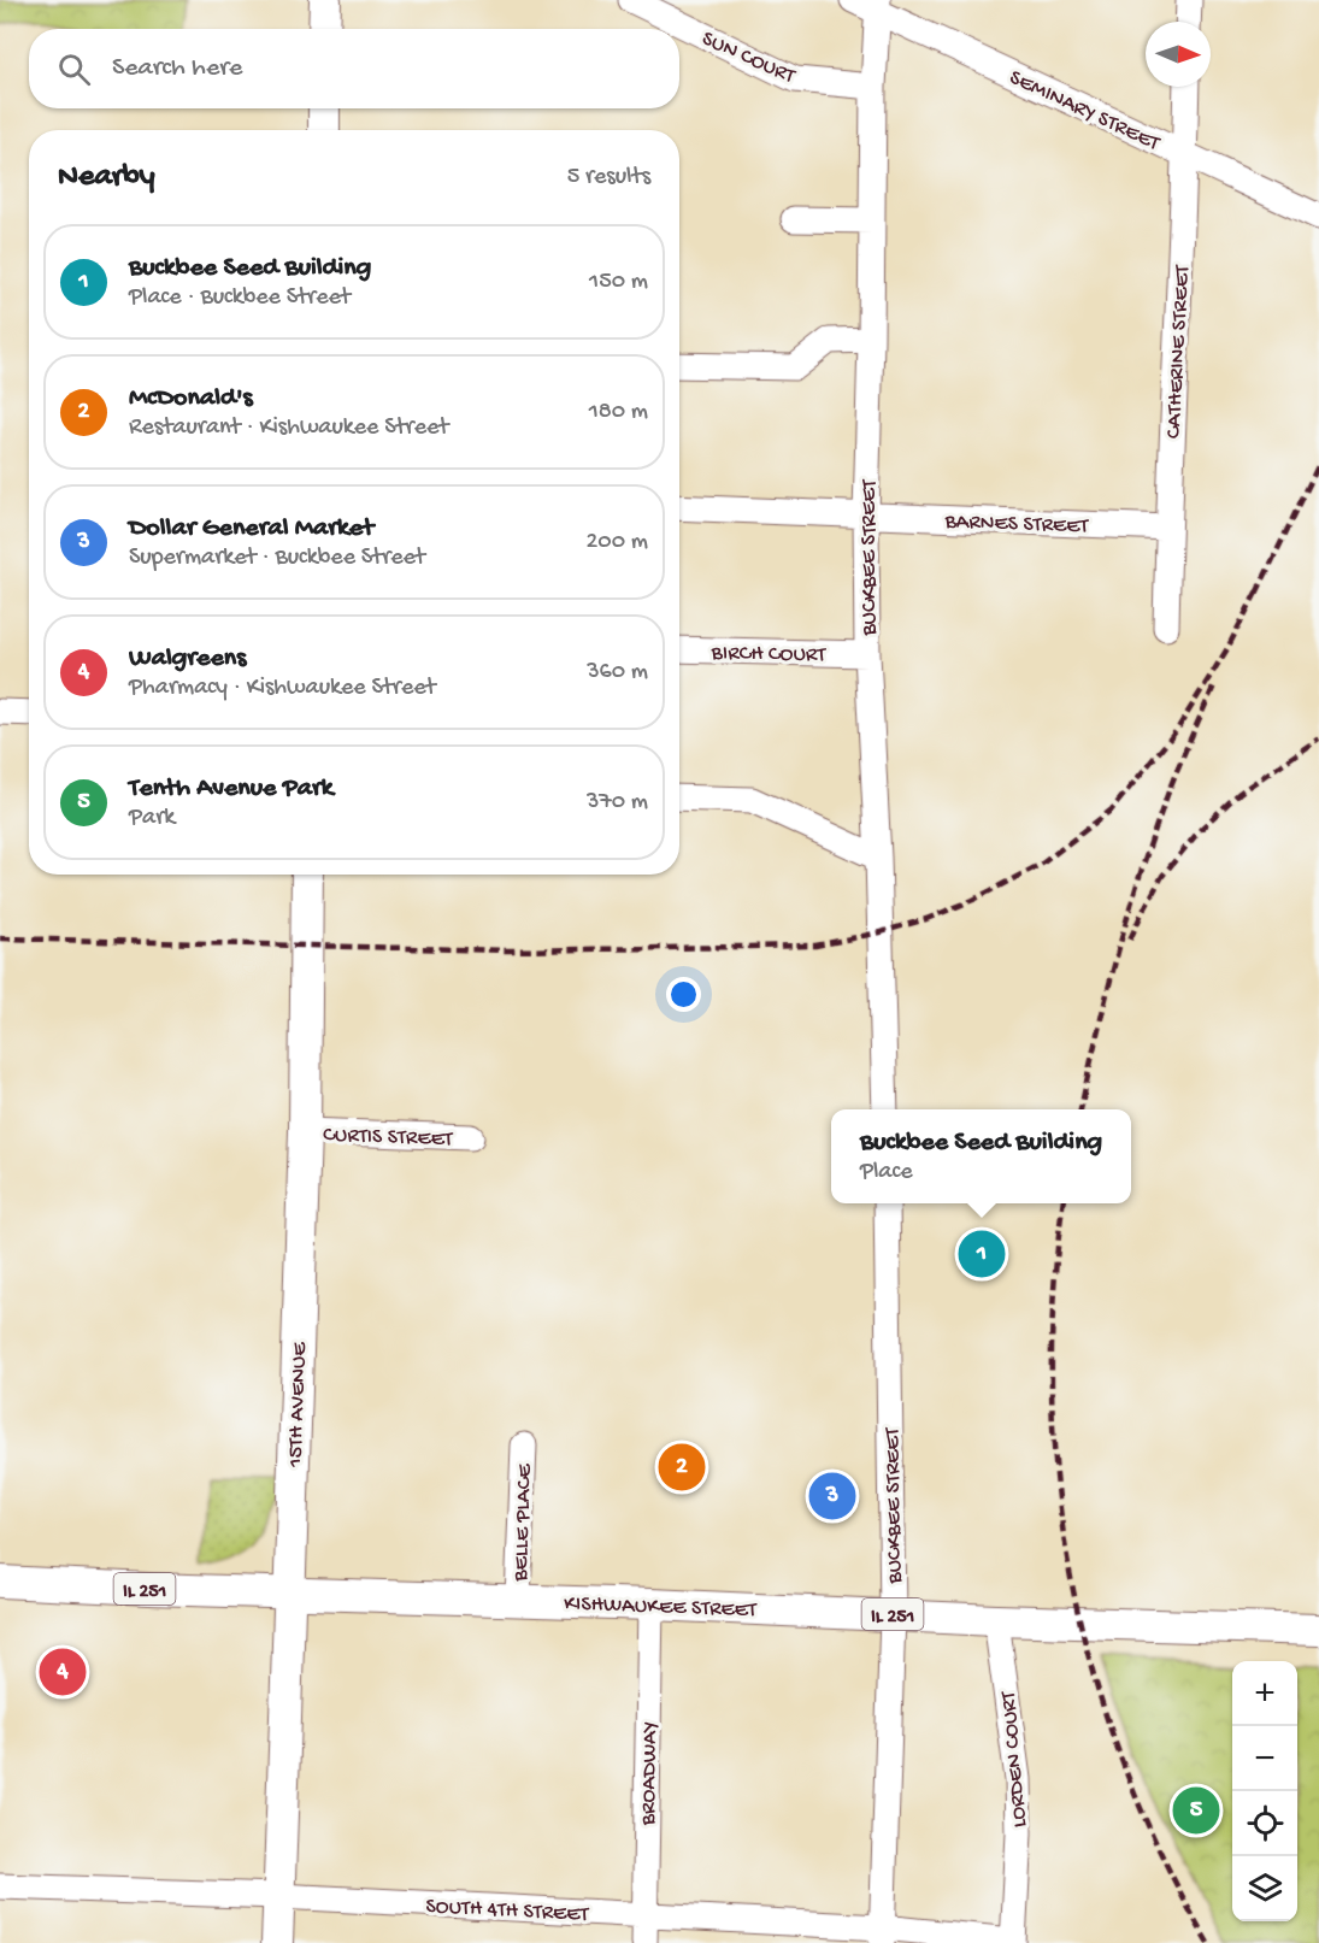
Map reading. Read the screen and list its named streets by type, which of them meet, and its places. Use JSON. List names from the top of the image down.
{
  "streets": {
    "main road": ["15TH AVENUE", "IL 251", "KISHWAUKEE STREET"],
    "street": [
      "SUN COURT",
      "SEMINARY STREET",
      "CATHERINE STREET",
      "BARNES STREET",
      "BUCKBEE STREET",
      "BIRCH COURT",
      "CURTIS STREET",
      "BELLE PLACE",
      "LORDEN COURT",
      "BROADWAY",
      "SOUTH 4TH STREET"
    ]
  },
  "crossings": [
    ["SUN COURT", "BUCKBEE STREET"],
    ["SEMINARY STREET", "CATHERINE STREET"],
    ["SEMINARY STREET", "BUCKBEE STREET"],
    ["CATHERINE STREET", "BARNES STREET"],
    ["BARNES STREET", "BUCKBEE STREET"],
    ["BUCKBEE STREET", "BIRCH COURT"],
    ["BUCKBEE STREET", "KISHWAUKEE STREET"],
    ["BUCKBEE STREET", "SOUTH 4TH STREET"],
    ["CURTIS STREET", "15TH AVENUE"],
    ["15TH AVENUE", "KISHWAUKEE STREET"],
    ["15TH AVENUE", "SOUTH 4TH STREET"],
    ["BELLE PLACE", "KISHWAUKEE STREET"],
    ["KISHWAUKEE STREET", "LORDEN COURT"],
    ["KISHWAUKEE STREET", "BROADWAY"],
    ["LORDEN COURT", "SOUTH 4TH STREET"],
    ["BROADWAY", "SOUTH 4TH STREET"]
  ],
  "north": "right",
  "page": {
    "search": "Search here",
    "heading": ["Nearby", "5 results"],
    "list": [
      {
        "mark": "1",
        "name": "Buckbee Seed Building",
        "note": "Place · Buckbee Street",
        "value": "150 m"
      },
      {
        "mark": "2",
        "name": "McDonald's",
        "note": "Restaurant · Kishwaukee Street",
        "value": "180 m"
      },
      {
        "mark": "3",
        "name": "Dollar General Market",
        "note": "Supermarket · Buckbee Street",
        "value": "200 m"
      },
      {
        "mark": "4",
        "name": "Walgreens",
        "note": "Pharmacy · Kishwaukee Street",
        "value": "360 m"
      },
      {
        "mark": "5",
        "name": "Tenth Avenue Park",
        "note": "Park",
        "value": "370 m"
      }
    ],
    "popup": ["Buckbee Seed Building", "Place"],
    "pins": [
      "1",
      "2",
      "3",
      "4",
      "5"
    ],
    "map_buttons": ["+", "−"]
  }
}
